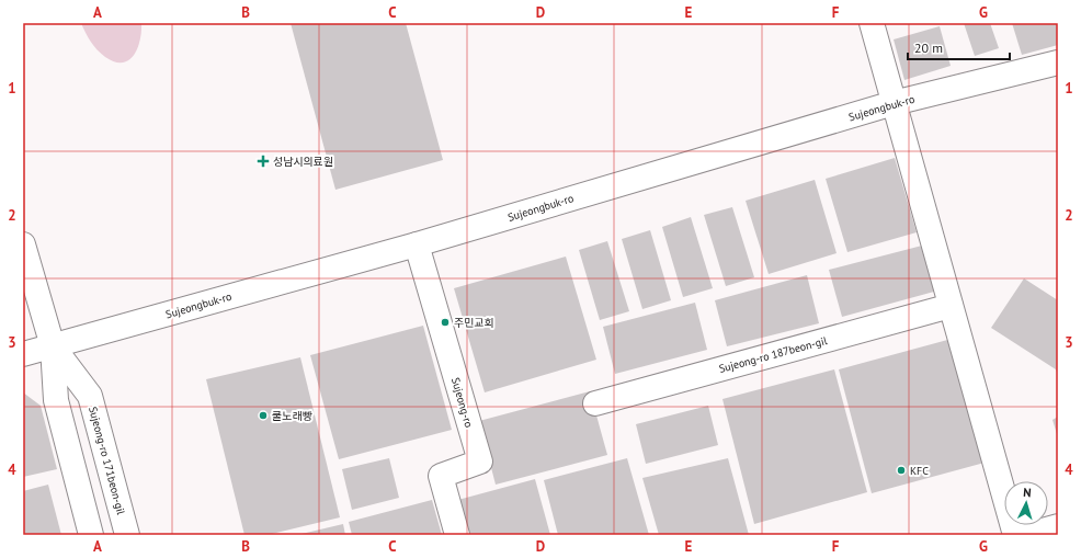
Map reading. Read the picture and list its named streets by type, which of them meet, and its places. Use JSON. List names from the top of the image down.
{
  "streets": {
    "street": [
      "Sujeongbuk-ro",
      "Sujeong-ro 187beon-gil",
      "Sujeong-ro",
      "Sujeong-ro 171beon-gil"
    ]
  },
  "crossings": [
    ["Sujeongbuk-ro", "Sujeong-ro"],
    ["Sujeongbuk-ro", "Sujeong-ro 171beon-gil"]
  ],
  "places": {
    "health": ["성남시의료원"],
    "other": ["주민교회", "쿨노래빵", "KFC"]
  },
  "scale_bar": "20 m",
  "north": "top",
  "grid": {
    "columns": [
      "A",
      "B",
      "C",
      "D",
      "E",
      "F",
      "G"
    ],
    "rows": [
      "1",
      "2",
      "3",
      "4"
    ]
  }
}
